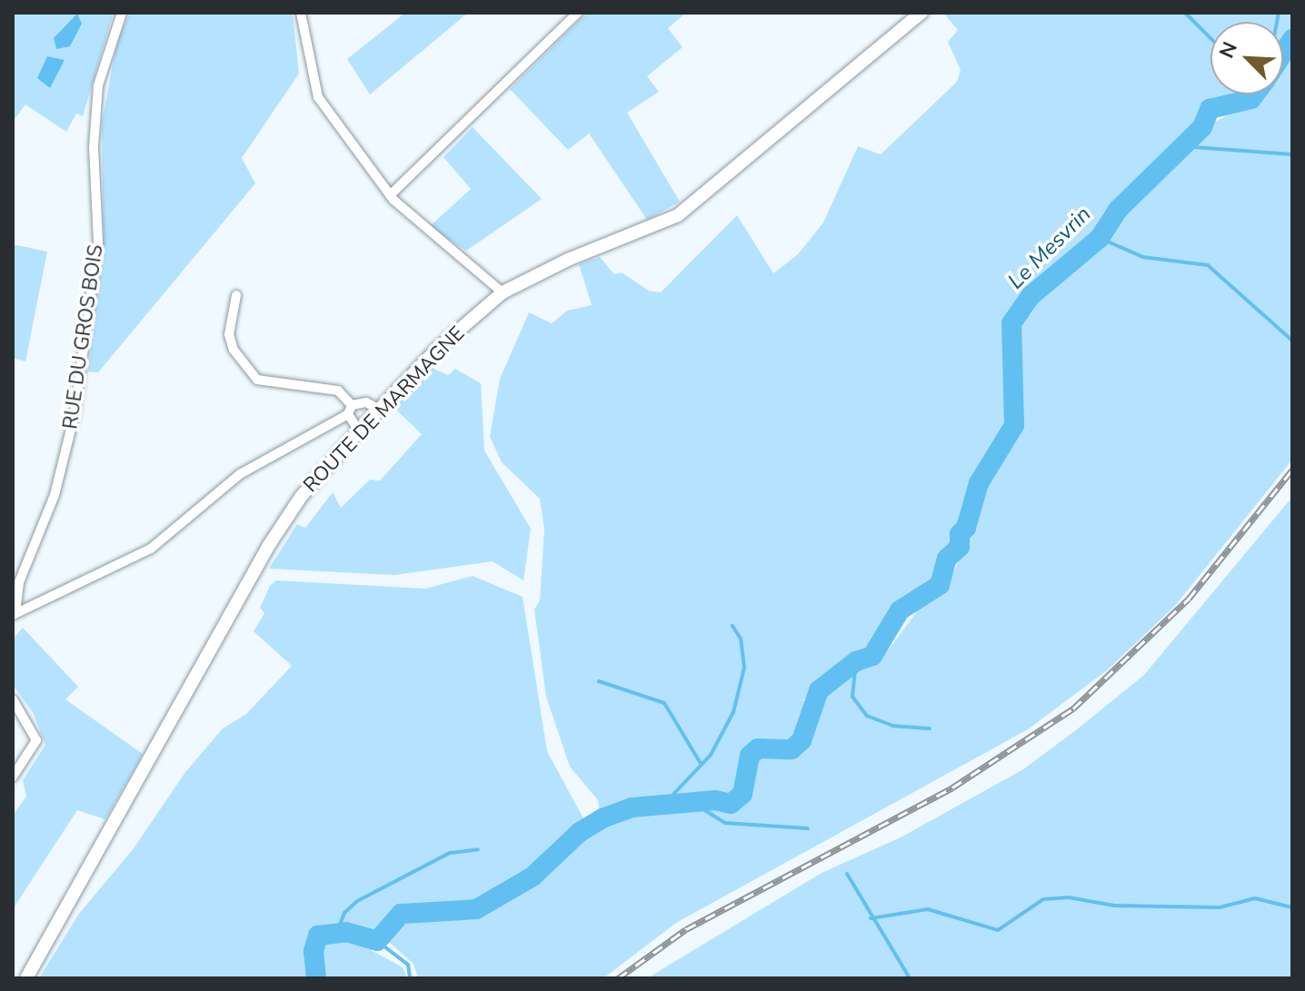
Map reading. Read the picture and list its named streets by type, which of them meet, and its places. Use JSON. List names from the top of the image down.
{
  "streets": {
    "main road": ["ROUTE DE MARMAGNE"],
    "street": ["RUE DU GROS BOIS"]
  },
  "water": ["Le Mesvrin"],
  "north": "top left"
}
